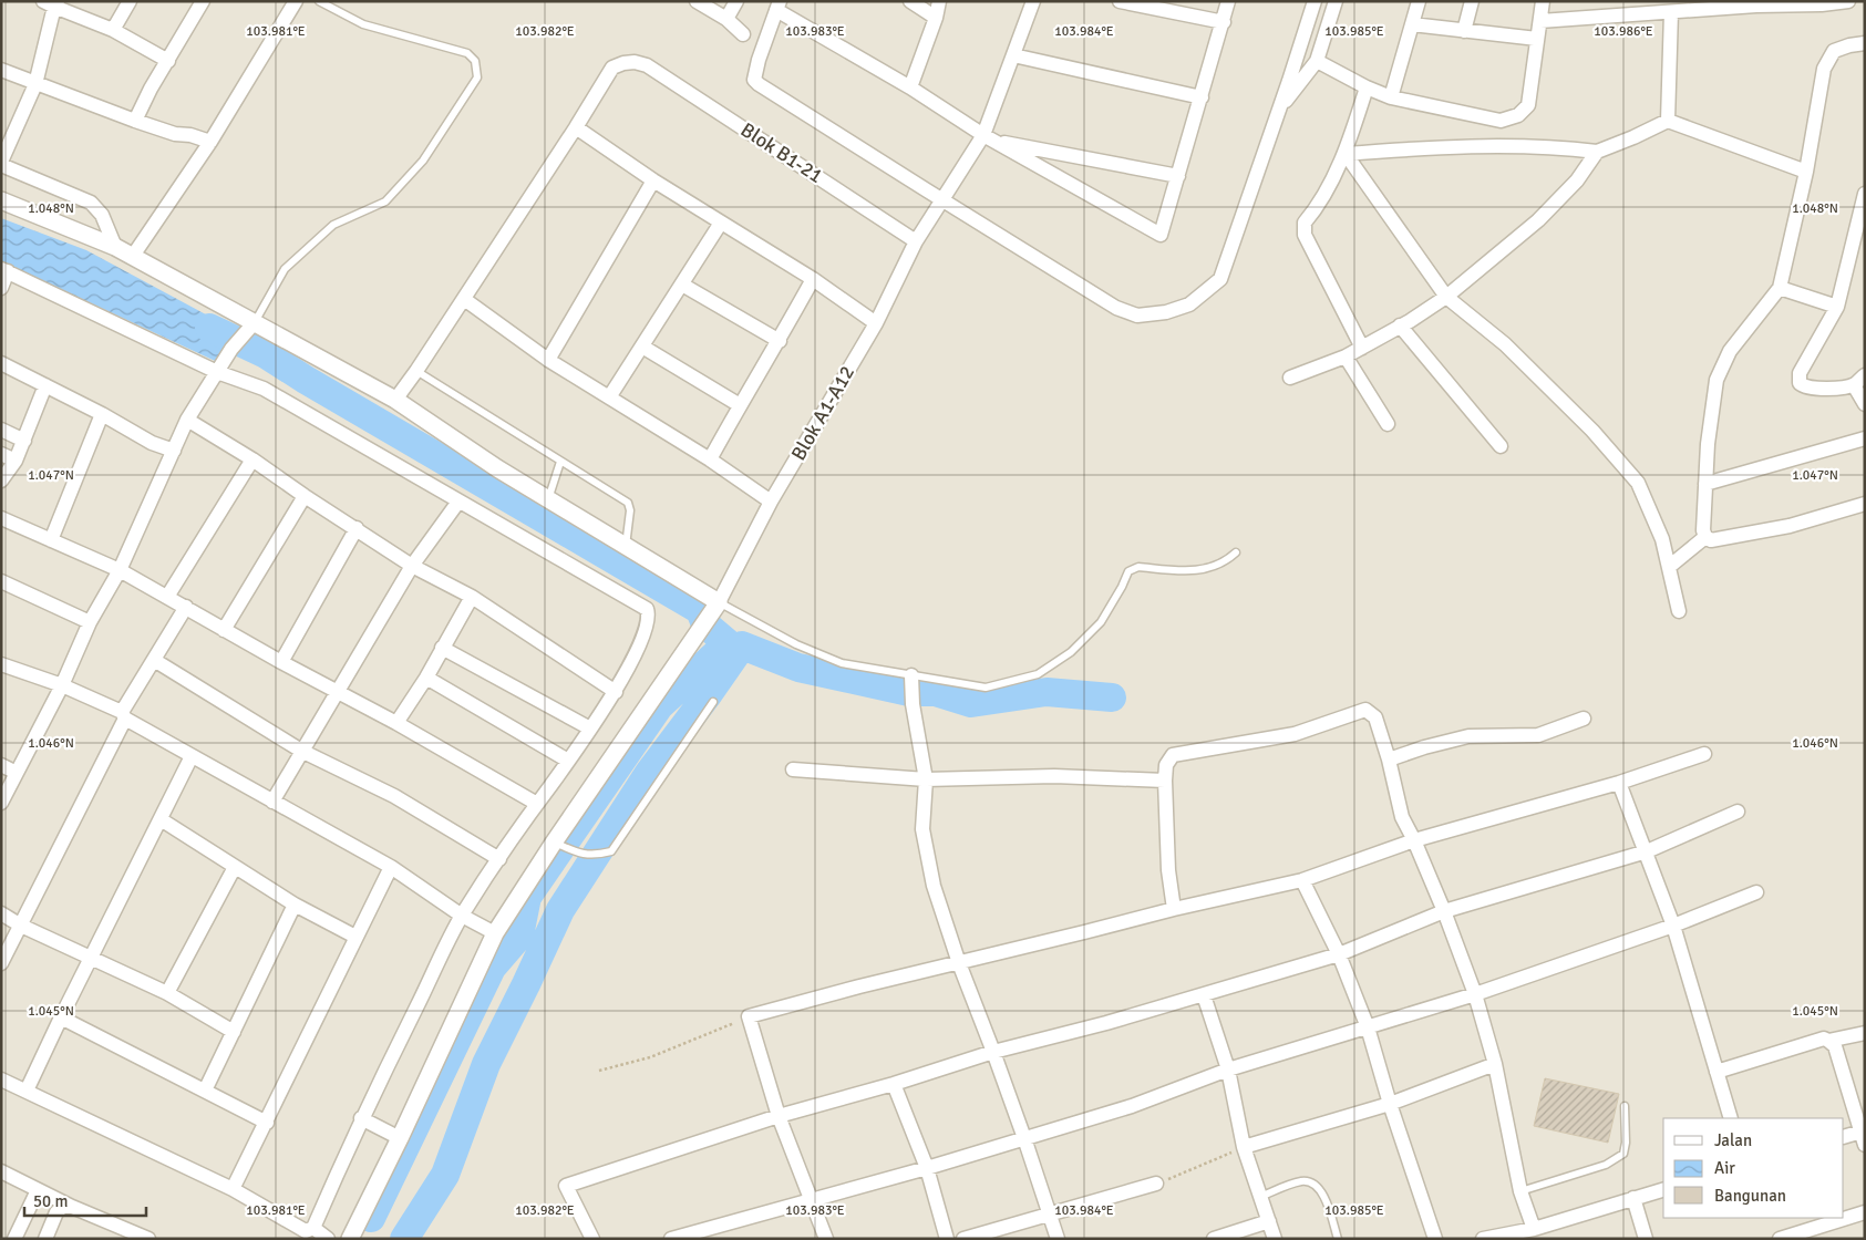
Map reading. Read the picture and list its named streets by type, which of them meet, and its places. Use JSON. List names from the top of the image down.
{
  "streets": {
    "street": ["Blok B1-21", "Blok A1-A12"]
  },
  "crossings": [
    ["Blok B1-21", "Blok A1-A12"]
  ],
  "legend": ["Jalan", "Air", "Bangunan"],
  "scale_bar": "50 m",
  "coordinates": [
    "103.981°E",
    "103.982°E",
    "103.983°E",
    "103.984°E",
    "103.985°E",
    "103.986°E",
    "1.048°N",
    "1.047°N",
    "1.046°N",
    "1.045°N"
  ]
}
